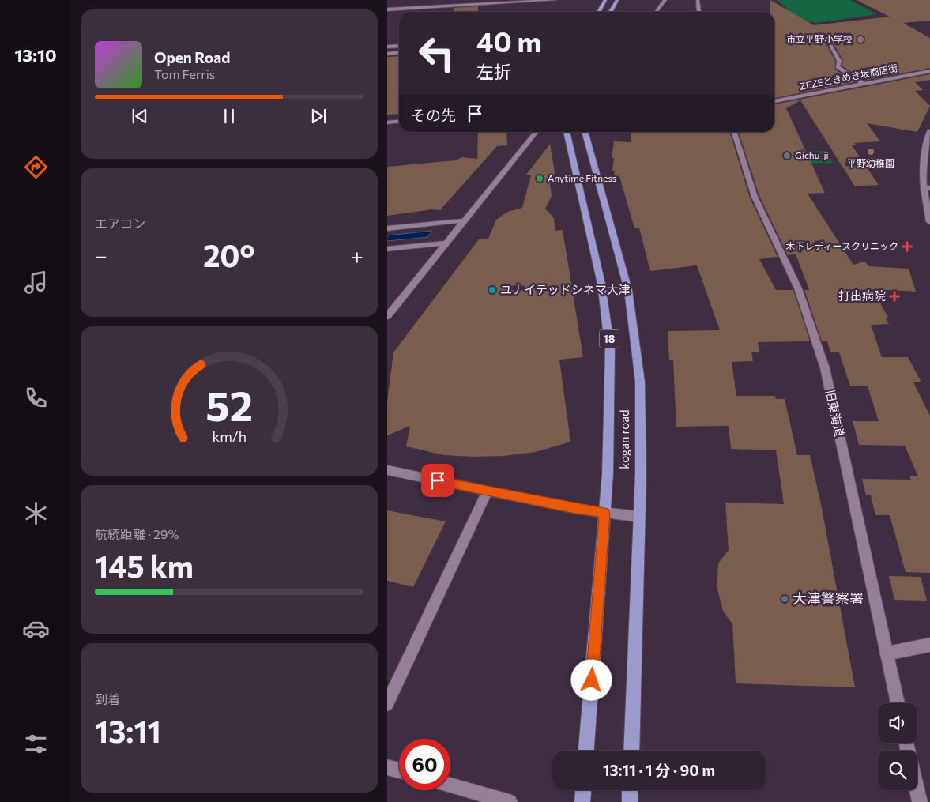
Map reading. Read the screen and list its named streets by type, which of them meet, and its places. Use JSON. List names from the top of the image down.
{
  "streets": {
    "main road": ["18", "kogan road"],
    "street": ["ZEZEときめき坂商店街", "旧東海道"]
  },
  "places": {
    "other": [
      "市立平野小学校",
      "平野幼稚園",
      "Gichu-ji",
      "Anytime Fitness",
      "ユナイテッドシネマ大津",
      "大津警察署"
    ],
    "health": ["木下レディースクリニック", "打出病院"]
  },
  "page": {
    "tabs": "13:10",
    "turn": ["40 m", "左折"],
    "song": ["Open Road", "Tom Ferris"],
    "then": "その先",
    "tile": [
      "エアコン",
      ["航続距離 · 29%", "145 km"],
      ["到着", "13:11"]
    ],
    "heat": ["−", "20°", "+"],
    "limit": "60",
    "trip": "13:11 · 1 分 · 90 m",
    "gauge": ["52", "km/h"]
  }
}
